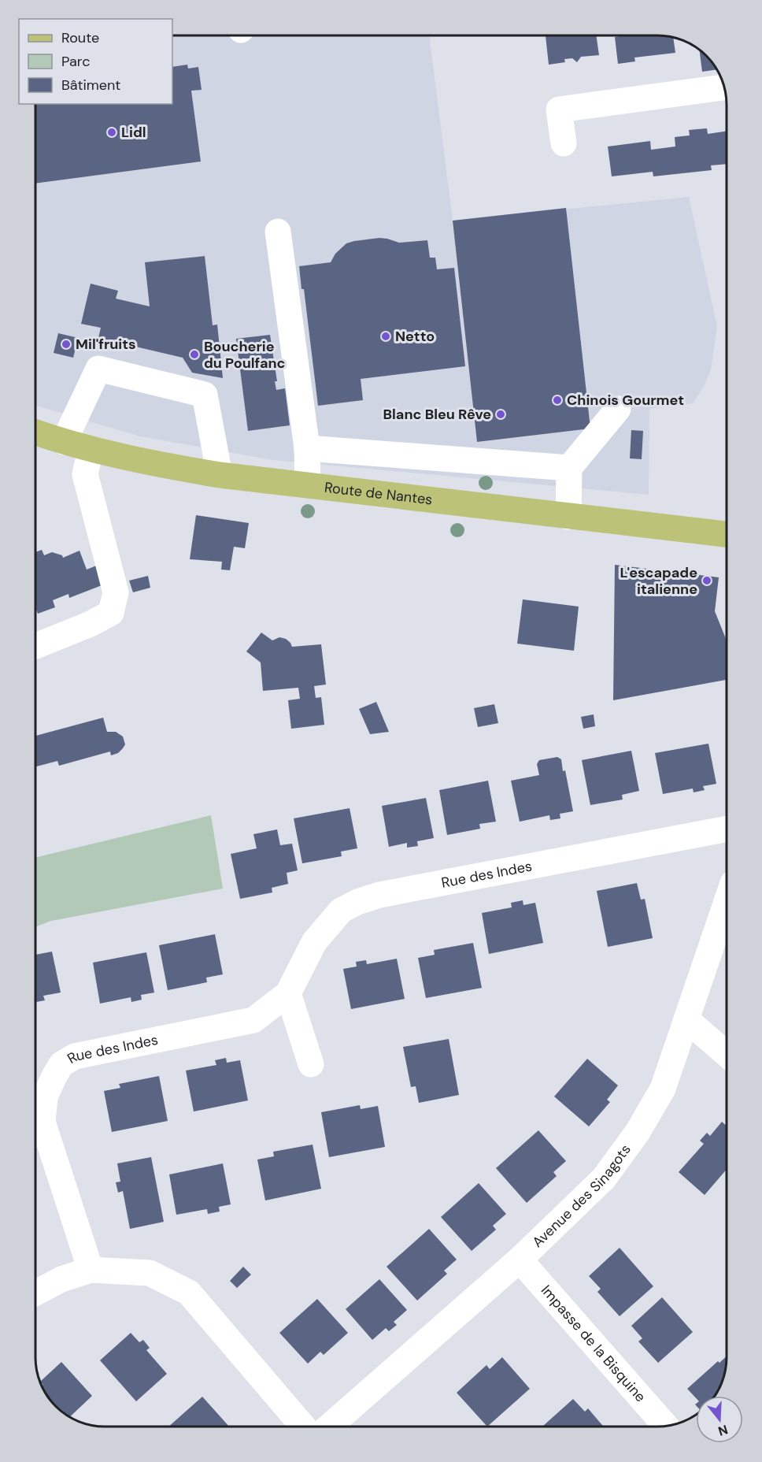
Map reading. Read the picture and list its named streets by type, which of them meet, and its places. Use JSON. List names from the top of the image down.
{
  "streets": {
    "main road": ["Route de Nantes"],
    "street": ["Rue des Indes", "Avenue des Sinagots", "Impasse de la Bisquine"]
  },
  "crossings": [
    ["Avenue des Sinagots", "Impasse de la Bisquine"]
  ],
  "places": [
    "Lidl",
    "Netto",
    "Mil'fruits",
    "Boucherie du Poulfanc",
    "Chinois Gourmet",
    "Blanc Bleu Rêve",
    "L'escapade italienne"
  ],
  "legend": ["Route", "Parc", "Bâtiment"],
  "north": "bottom"
}
